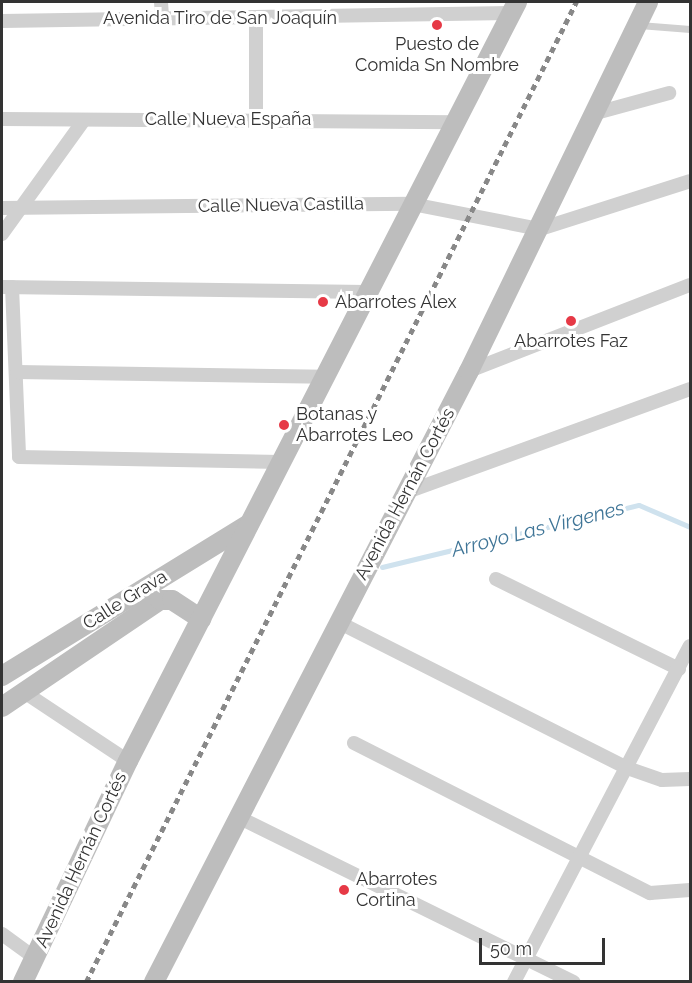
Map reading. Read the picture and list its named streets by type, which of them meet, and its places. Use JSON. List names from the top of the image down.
{
  "streets": {
    "main road": ["Avenida Hernán Cortés", "Calle Grava"],
    "street": ["Avenida Tiro de San Joaquín", "Calle Nueva España", "Calle Nueva Castilla"]
  },
  "crossings": [
    ["Avenida Tiro de San Joaquín", "Avenida Hernán Cortés"],
    ["Calle Nueva España", "Avenida Hernán Cortés"],
    ["Calle Nueva Castilla", "Avenida Hernán Cortés"],
    ["Avenida Hernán Cortés", "Calle Grava"]
  ],
  "water": ["Arroyo Las Virgenes"],
  "places": [
    "Puesto de Comida Sn Nombre",
    "Abarrotes Alex",
    "Abarrotes Faz",
    "Botanas y Abarrotes Leo",
    "Abarrotes Cortina"
  ],
  "scale_bar": "50 m"
}
